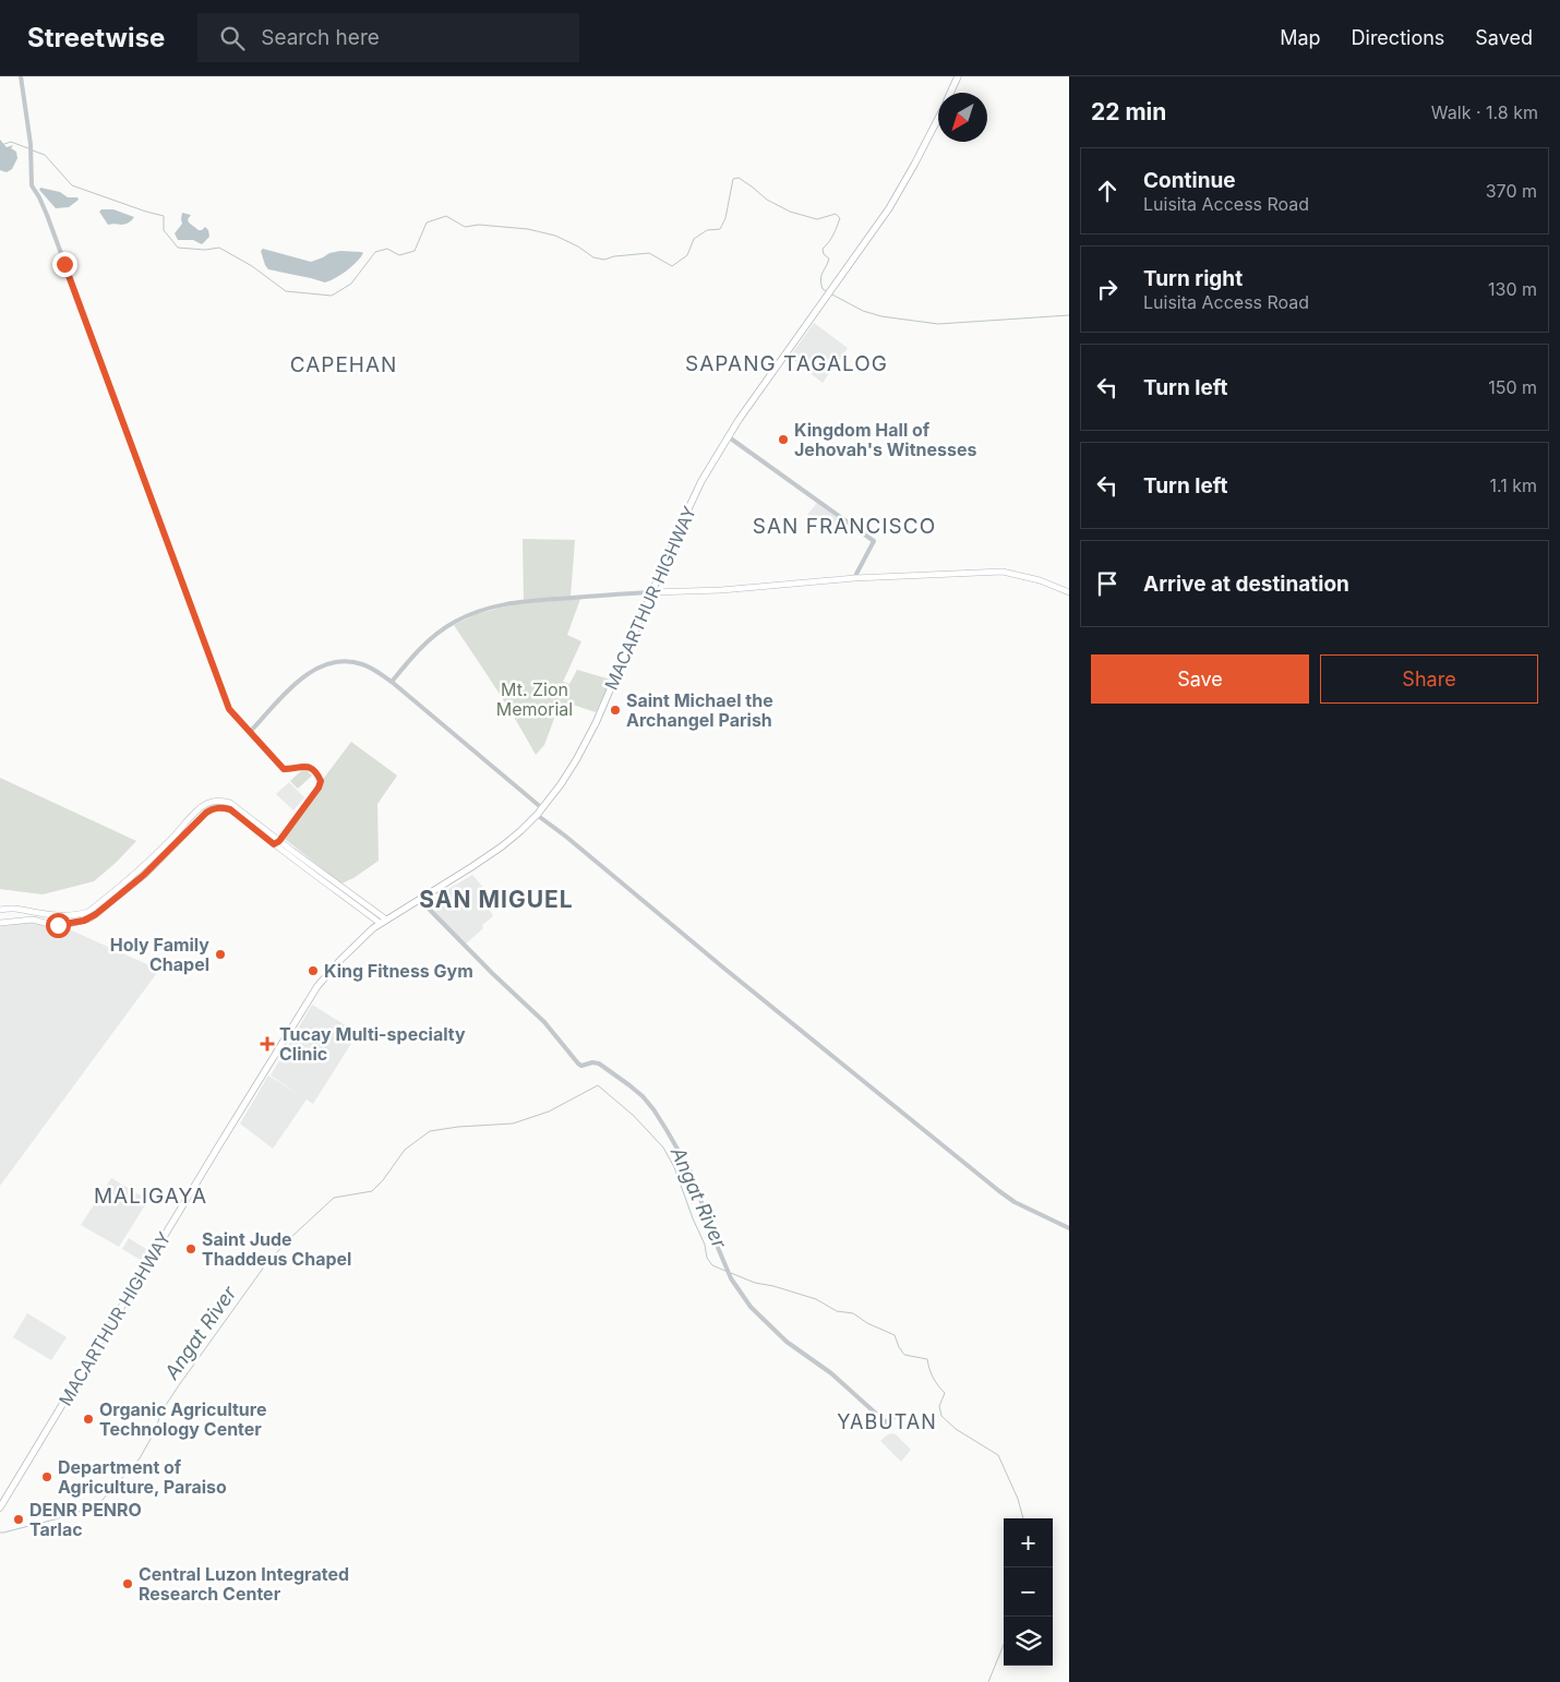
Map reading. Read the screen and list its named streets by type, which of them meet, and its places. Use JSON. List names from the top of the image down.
{
  "streets": {
    "highway": ["MACARTHUR HIGHWAY"]
  },
  "districts": [
    "SAPANG TAGALOG",
    "CAPEHAN",
    "SAN FRANCISCO",
    "SAN MIGUEL",
    "MALIGAYA",
    "YABUTAN"
  ],
  "water": ["Angat River"],
  "parks": ["Mt. Zion Memorial"],
  "places": {
    "other": [
      "Kingdom Hall of Jehovah's Witnesses",
      "Saint Michael the Archangel Parish",
      "Holy Family Chapel",
      "King Fitness Gym",
      "Saint Jude Thaddeus Chapel",
      "Organic Agriculture Technology Center",
      "Department of Agriculture, Paraiso",
      "DENR PENRO Tarlac",
      "Central Luzon Integrated Research Center"
    ],
    "health": ["Tucay Multi-specialty Clinic"]
  },
  "north": "bottom left",
  "page": {
    "header": "Streetwise",
    "search": "Search here",
    "nav": ["Map", "Directions", "Saved"],
    "heading": ["22 min", "Walk · 1.8 km"],
    "list": [
      ["Continue", "Luisita Access Road", "370 m"],
      ["Turn right", "Luisita Access Road", "130 m"],
      ["Turn left", "150 m"],
      ["Turn left", "1.1 km"],
      "Arrive at destination"
    ],
    "buttons": ["Save", "Share"],
    "map_buttons": ["+", "−"]
  }
}
